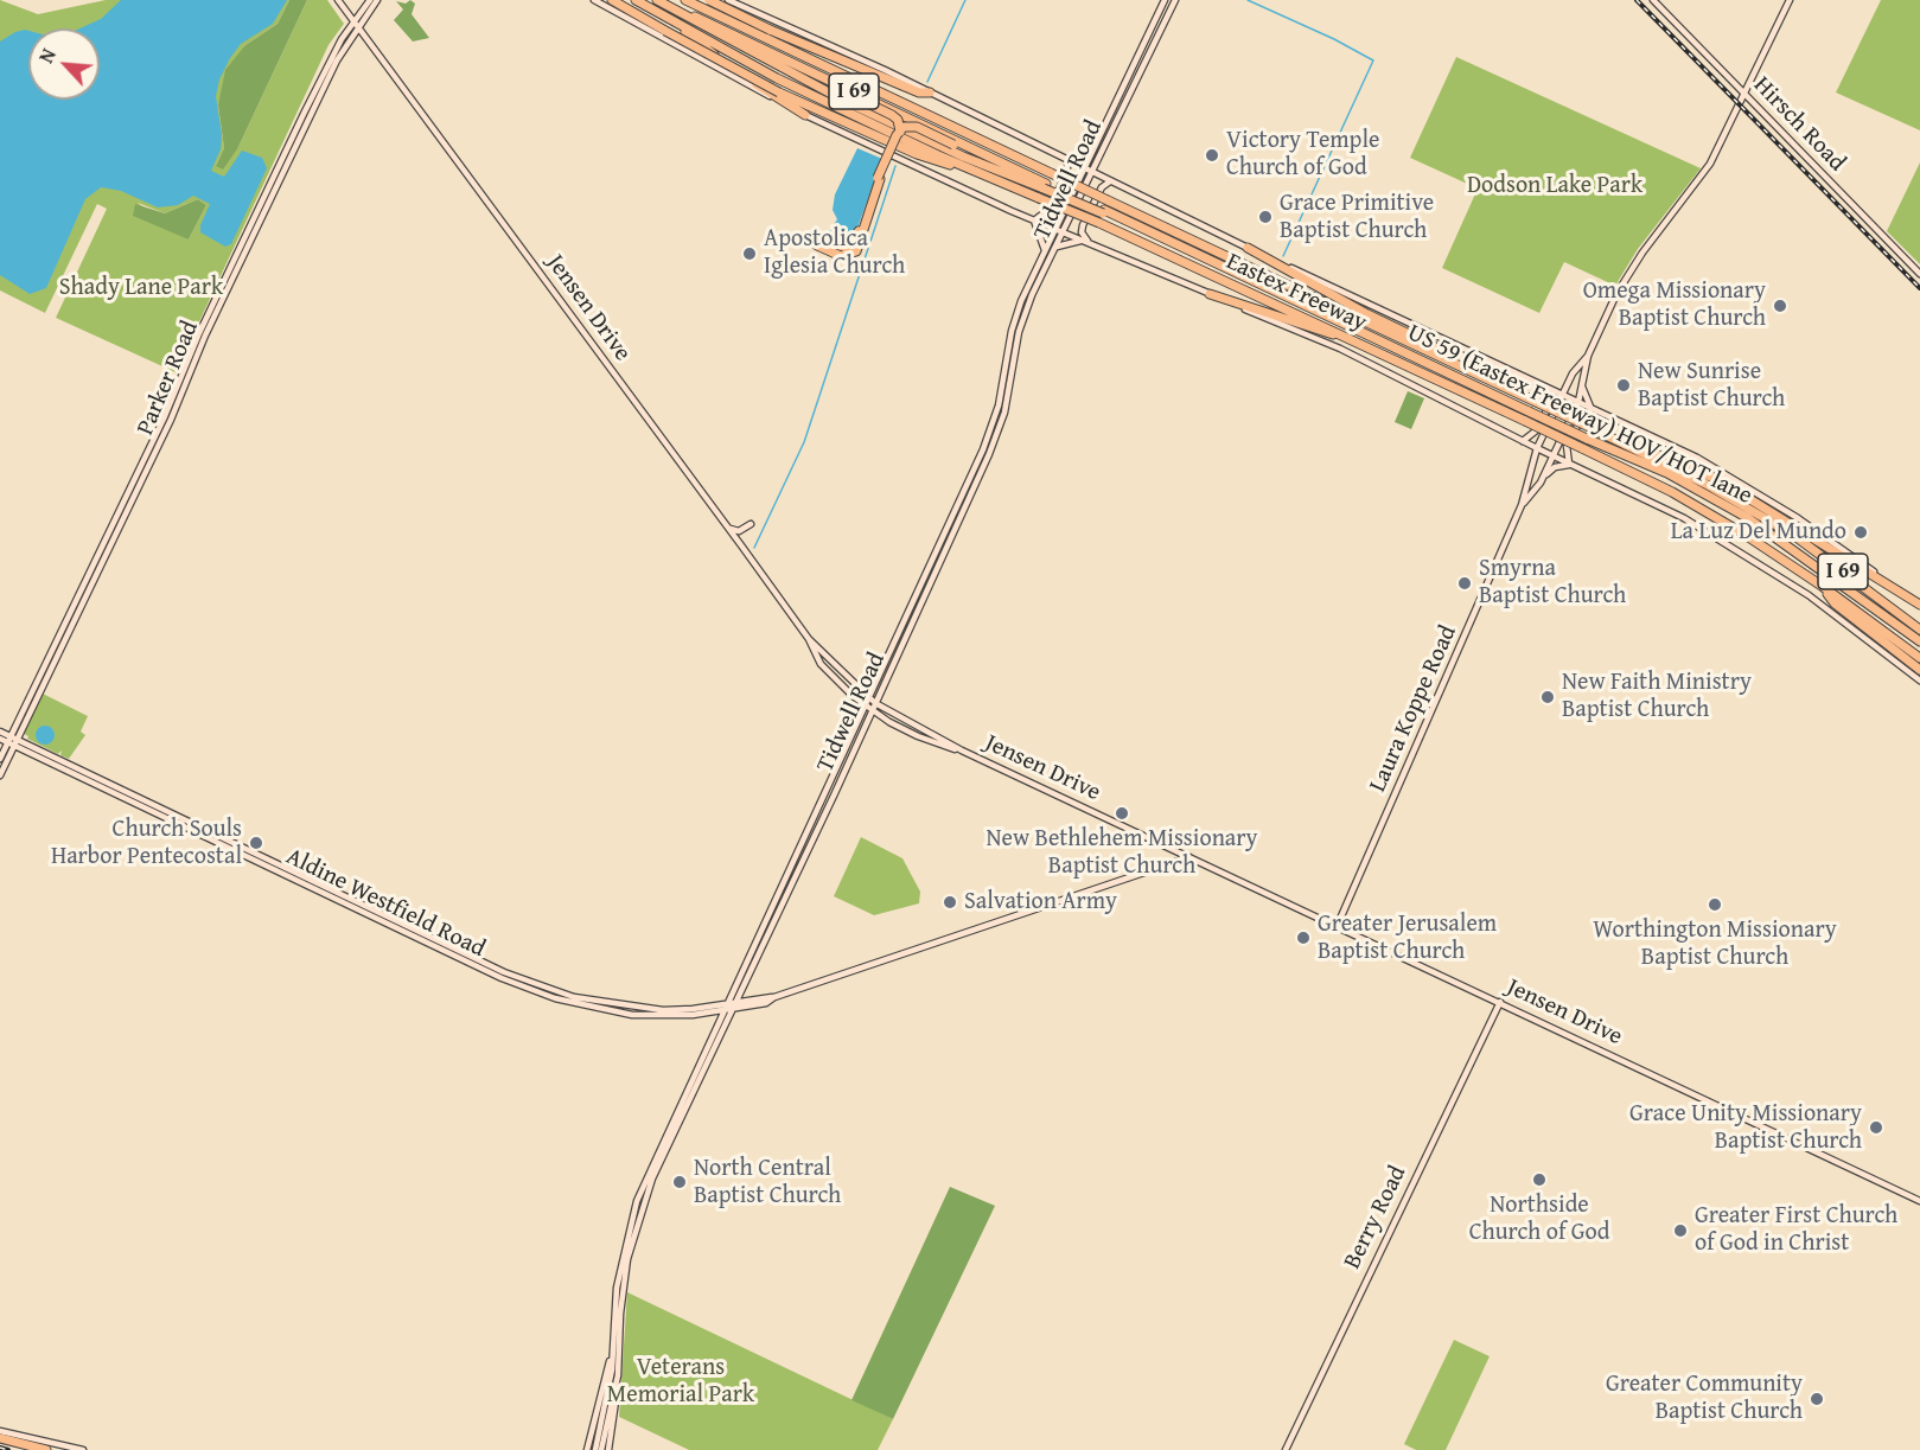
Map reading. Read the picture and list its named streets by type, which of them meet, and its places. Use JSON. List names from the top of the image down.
{
  "streets": {
    "highway": ["I 69", "Eastex Freeway", "US 59 (Eastex Freeway) HOV/HOT lane"],
    "main road": [
      "Hirsch Road",
      "Tidwell Road",
      "Jensen Drive",
      "Parker Road",
      "Laura Koppe Road",
      "Aldine Westfield Road",
      "Berry Road"
    ]
  },
  "crossings": [
    ["I 69", "US 59 (Eastex Freeway) HOV/HOT lane"],
    ["Hirsch Road", "Laura Koppe Road"],
    ["Tidwell Road", "Jensen Drive"],
    ["Tidwell Road", "Aldine Westfield Road"],
    ["Jensen Drive", "Parker Road"],
    ["Jensen Drive", "Laura Koppe Road"],
    ["Jensen Drive", "Aldine Westfield Road"],
    ["Jensen Drive", "Berry Road"],
    ["Parker Road", "Aldine Westfield Road"]
  ],
  "parks": ["Dodson Lake Park", "Shady Lane Park", "Veterans Memorial Park"],
  "places": [
    "Victory Temple Church of God",
    "Grace Primitive Baptist Church",
    "Apostolica Iglesia Church",
    "Omega Missionary Baptist Church",
    "New Sunrise Baptist Church",
    "La Luz Del Mundo",
    "Smyrna Baptist Church",
    "New Faith Ministry Baptist Church",
    "New Bethlehem Missionary Baptist Church",
    "Church Souls Harbor Pentecostal",
    "Salvation Army",
    "Worthington Missionary Baptist Church",
    "Greater Jerusalem Baptist Church",
    "Grace Unity Missionary Baptist Church",
    "Northside Church of God",
    "North Central Baptist Church",
    "Greater First Church of God in Christ",
    "Greater Community Baptist Church"
  ],
  "north": "top left"
}
